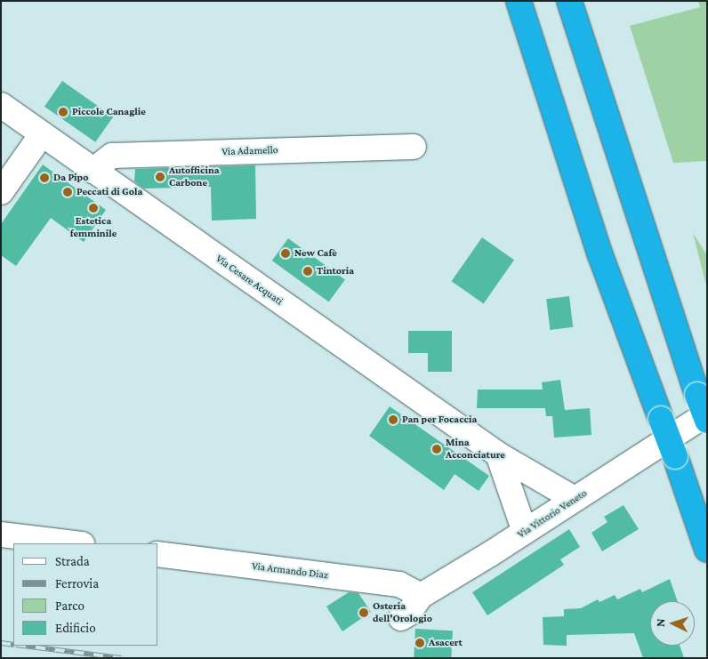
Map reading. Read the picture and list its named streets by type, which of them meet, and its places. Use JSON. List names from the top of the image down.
{
  "streets": {
    "street": [
      "Via Adamello",
      "Via Cesare Acquati",
      "Via Vittorio Veneto",
      "Via Armando Diaz"
    ]
  },
  "crossings": [
    ["Via Adamello", "Via Cesare Acquati"],
    ["Via Cesare Acquati", "Via Vittorio Veneto"],
    ["Via Vittorio Veneto", "Via Armando Diaz"]
  ],
  "places": [
    "Piccole Canaglie",
    "Autofficina Carbone",
    "Da Pipo",
    "Peccati di Gola",
    "Estetica femminile",
    "New Cafè",
    "Tintoria",
    "Pan per Focaccia",
    "Mina Acconciature",
    "Osteria dell'Orologio",
    "Asacert"
  ],
  "legend": [
    "Strada",
    "Ferrovia",
    "Parco",
    "Edificio"
  ],
  "north": "left"
}
